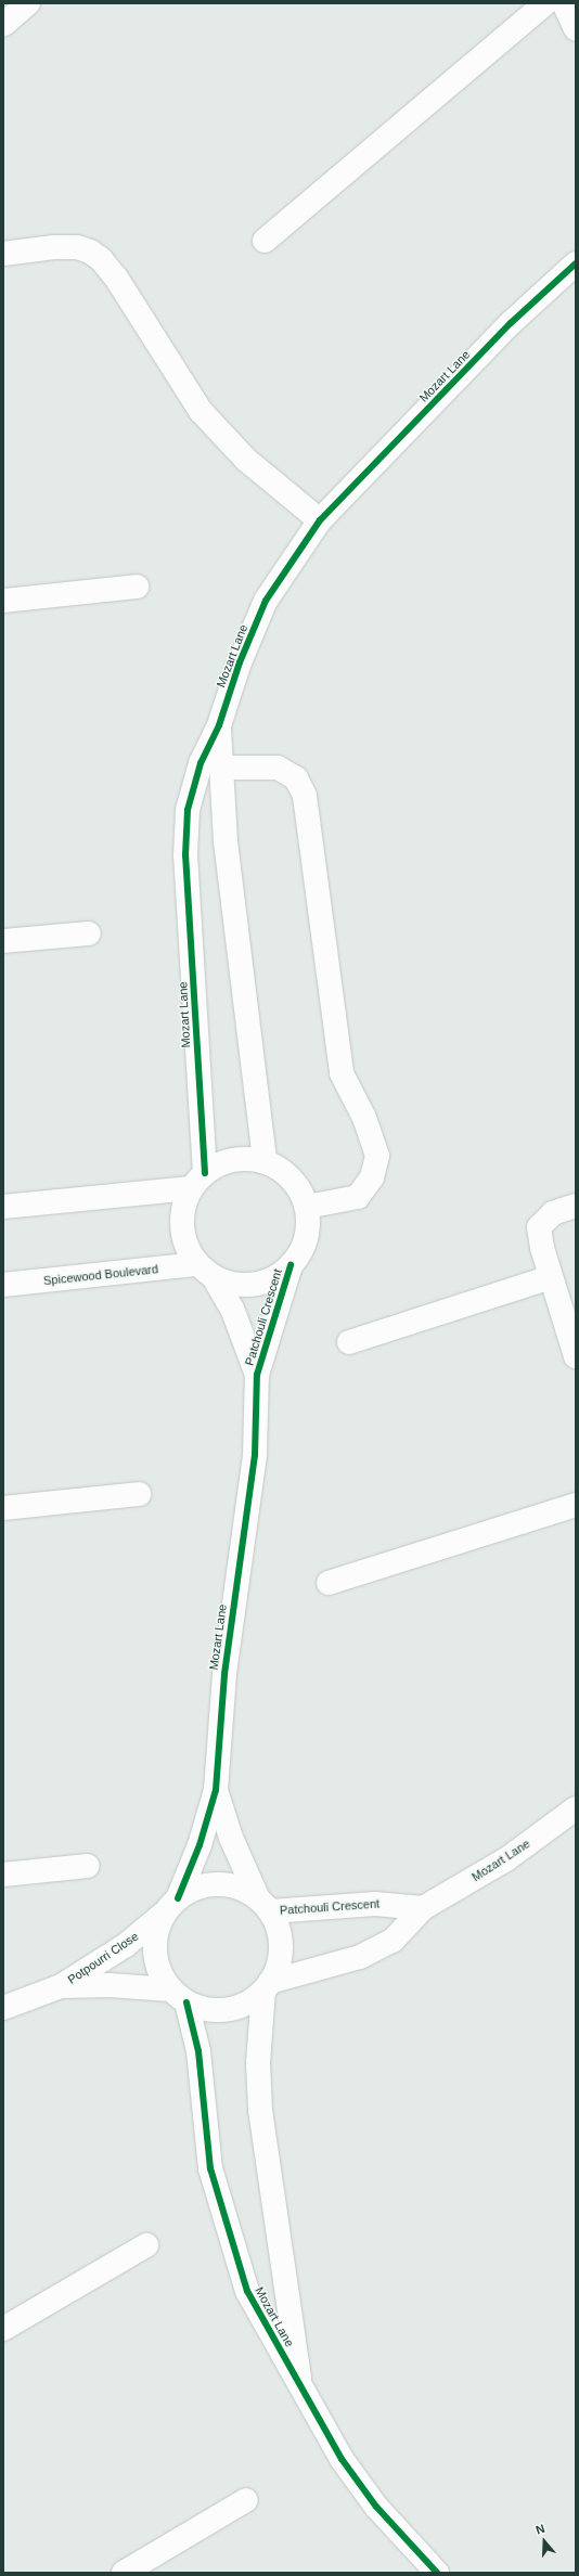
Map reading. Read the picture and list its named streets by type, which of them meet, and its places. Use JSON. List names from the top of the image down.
{
  "streets": {
    "street": [
      "Mozart Lane",
      "Spicewood Boulevard",
      "Patchouli Crescent",
      "Potpourri Close"
    ]
  },
  "crossings": [
    ["Mozart Lane", "Spicewood Boulevard"],
    ["Mozart Lane", "Patchouli Crescent"],
    ["Mozart Lane", "Potpourri Close"],
    ["Spicewood Boulevard", "Patchouli Crescent"],
    ["Patchouli Crescent", "Potpourri Close"]
  ],
  "north": "top"
}
